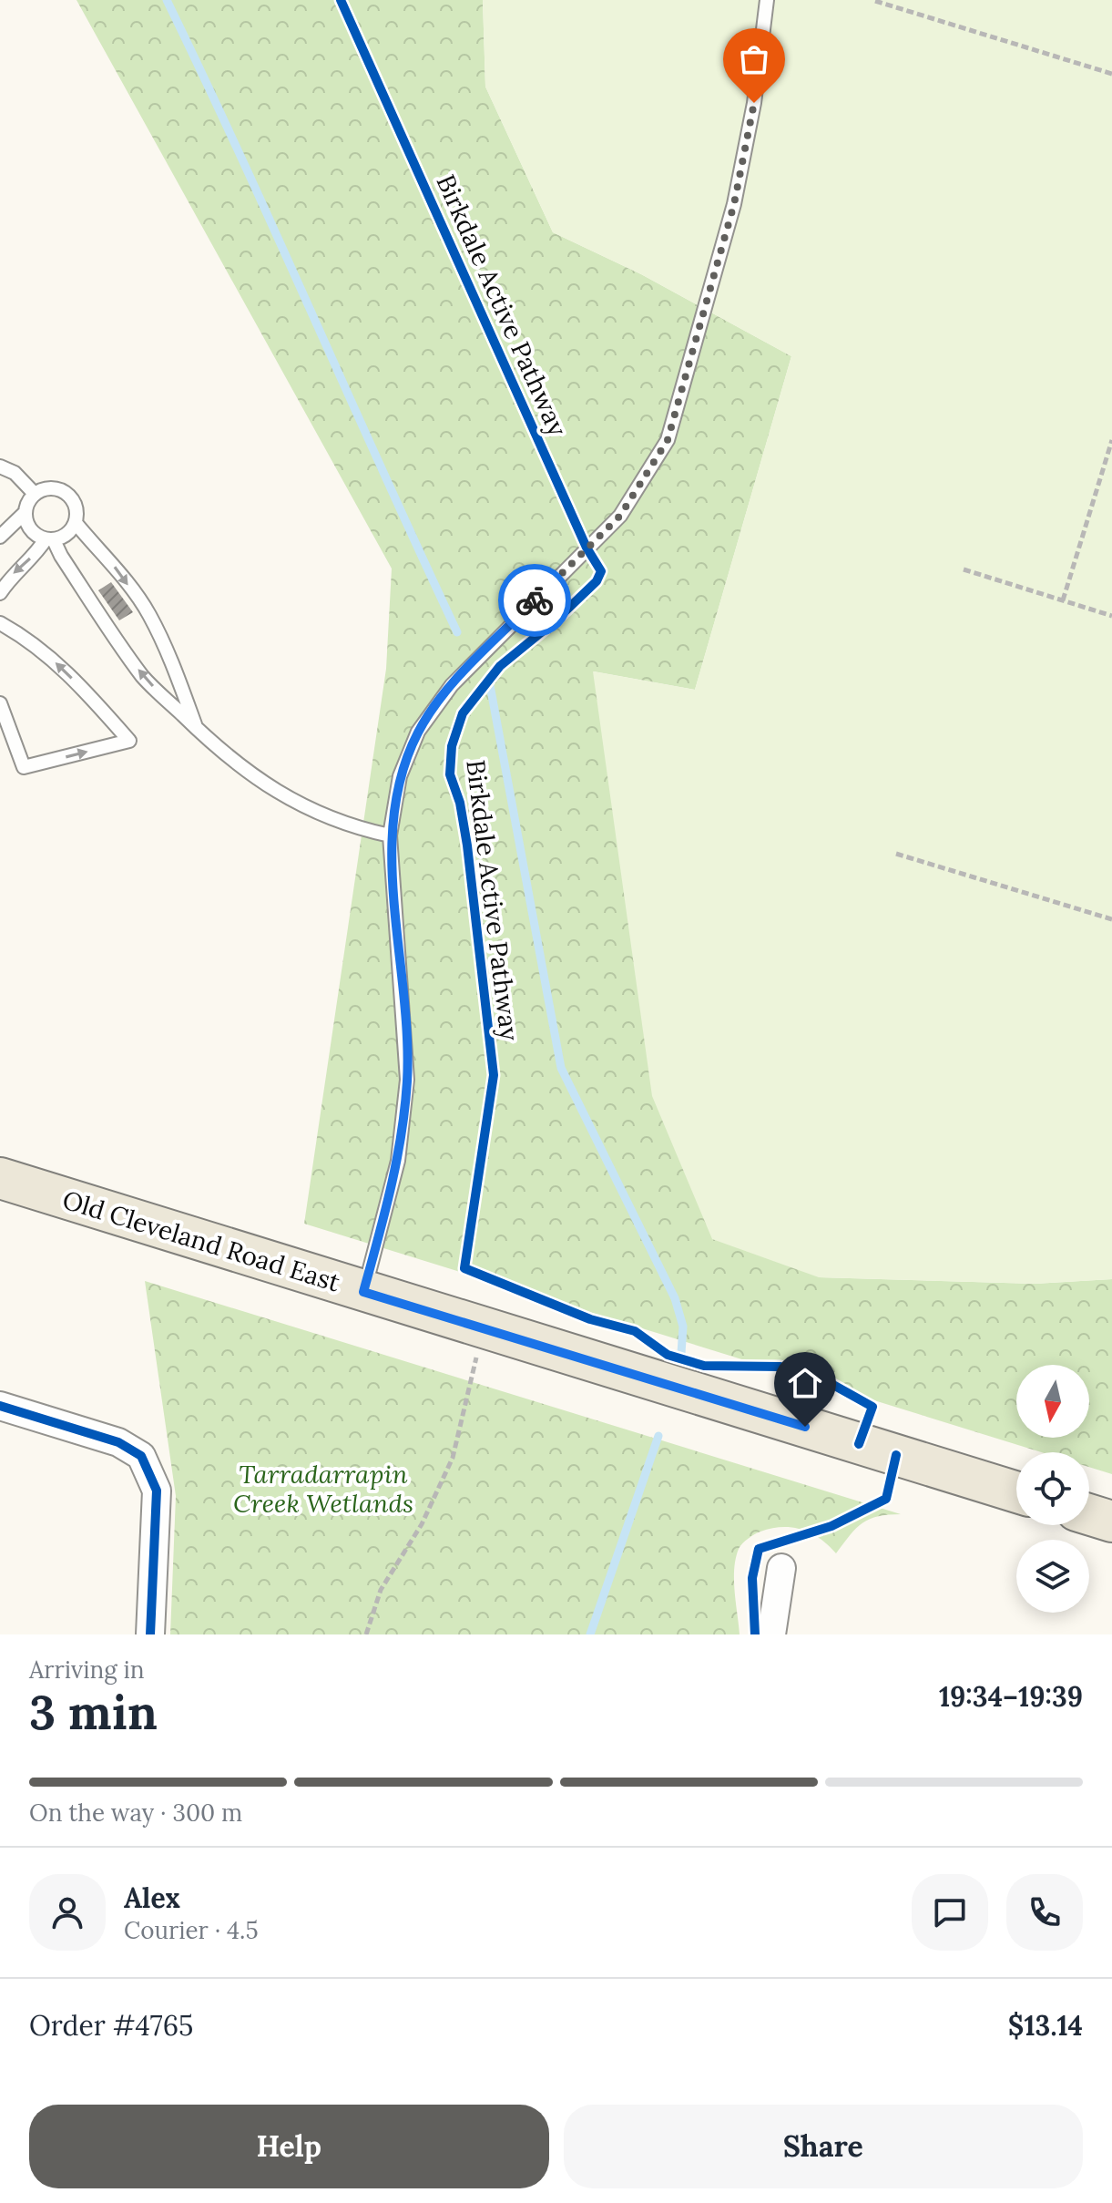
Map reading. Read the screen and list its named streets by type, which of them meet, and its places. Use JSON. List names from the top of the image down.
{
  "streets": {
    "main road": ["Old Cleveland Road East"],
    "cycle path": ["Birkdale Active Pathway"]
  },
  "parks": ["Tarradarrapin Creek Wetlands"],
  "north": "bottom",
  "page": {
    "heading": ["3 min", "Arriving in", "19:34–19:39"],
    "panel": [
      "Alex",
      "Courier · 4.5",
      "Order #4765",
      "$13.14"
    ],
    "bar": "On the way · 300 m",
    "buttons": ["Help", "Share"]
  }
}
